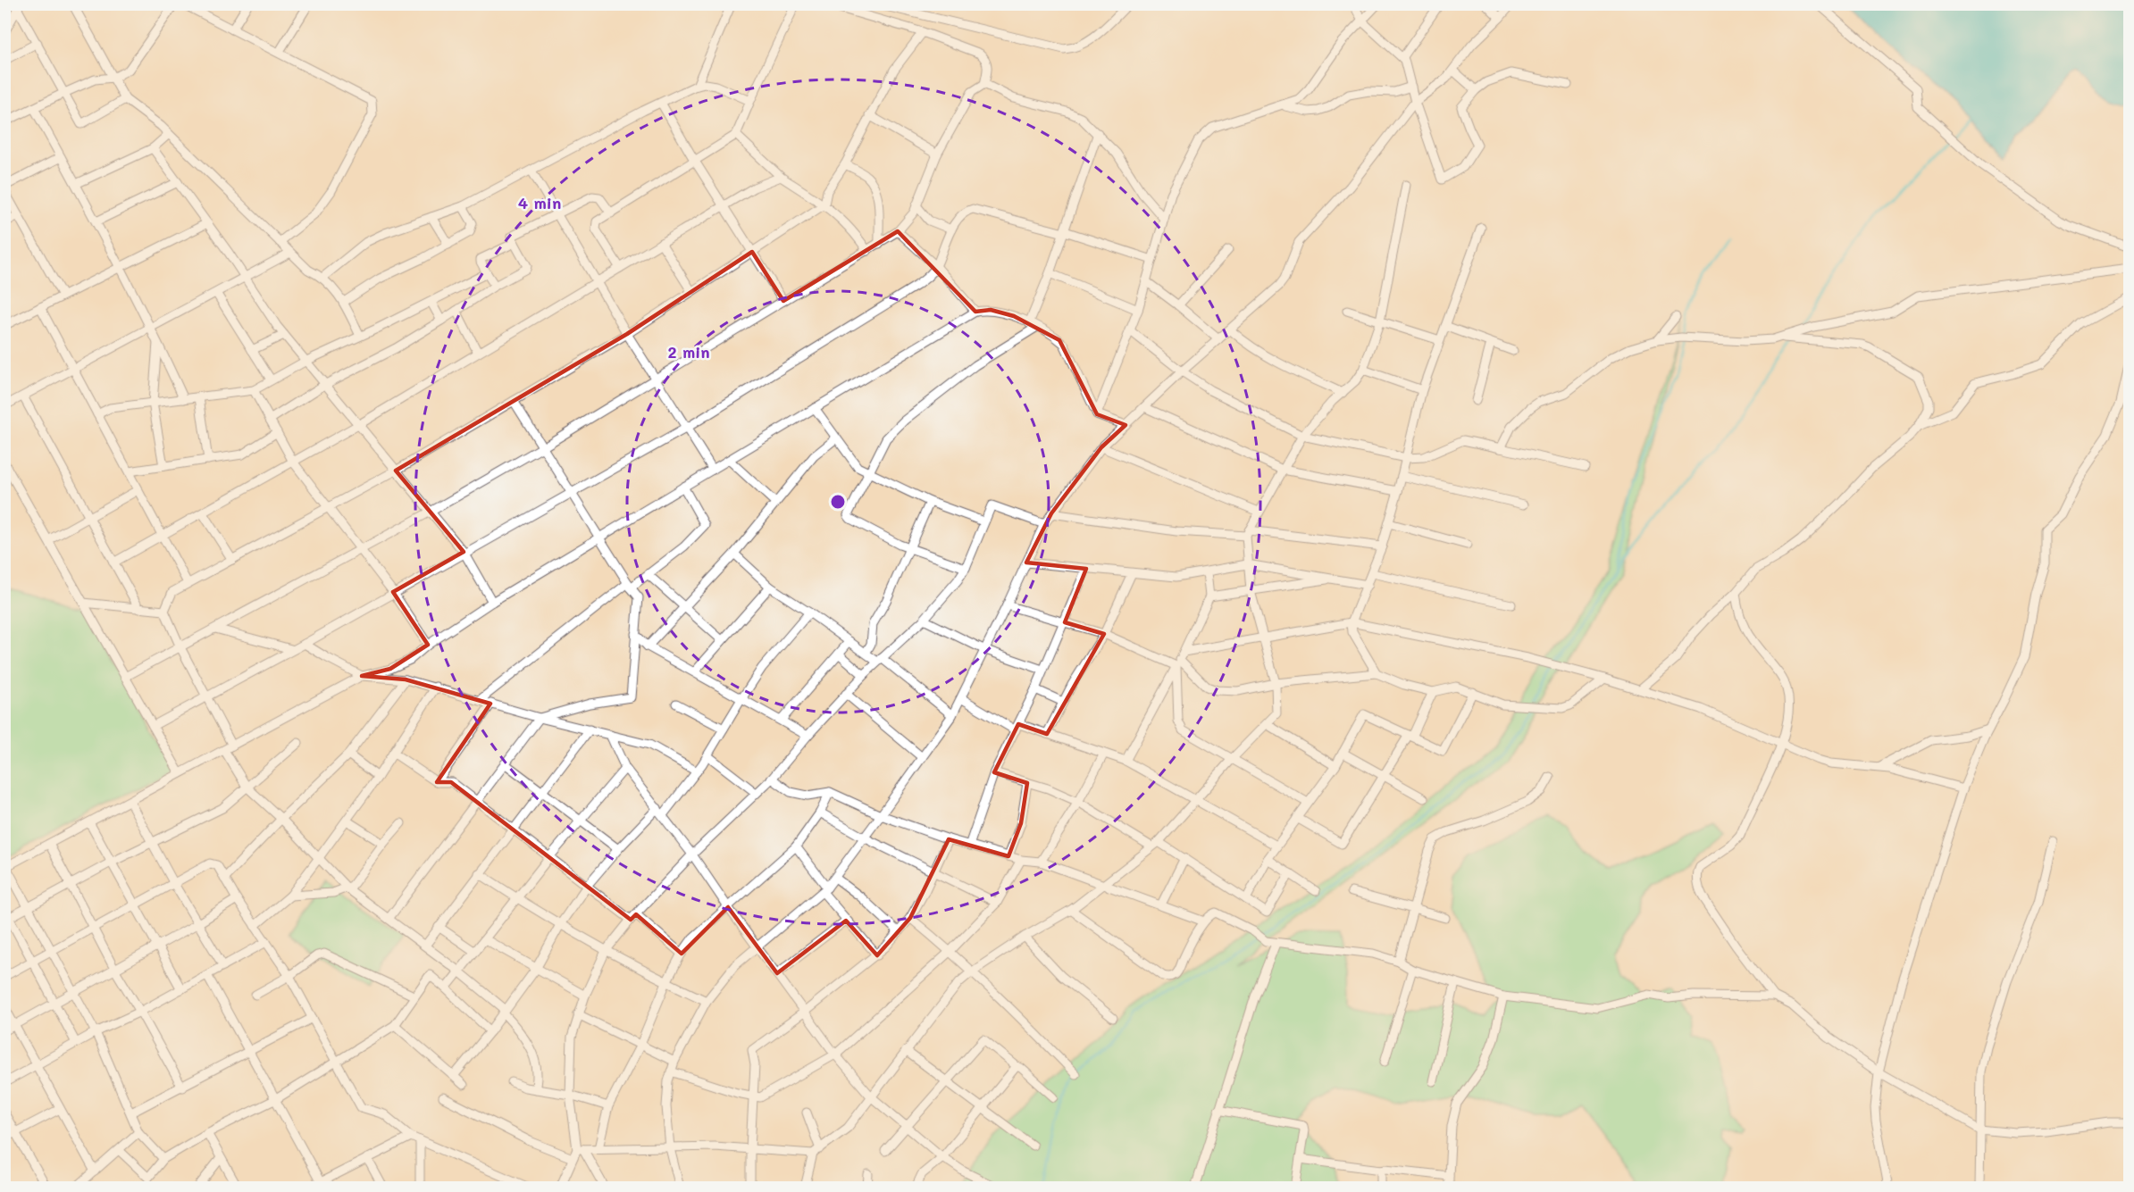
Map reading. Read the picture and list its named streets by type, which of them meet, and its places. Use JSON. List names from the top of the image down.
{
  "rings": ["4 min", "2 min"]
}
